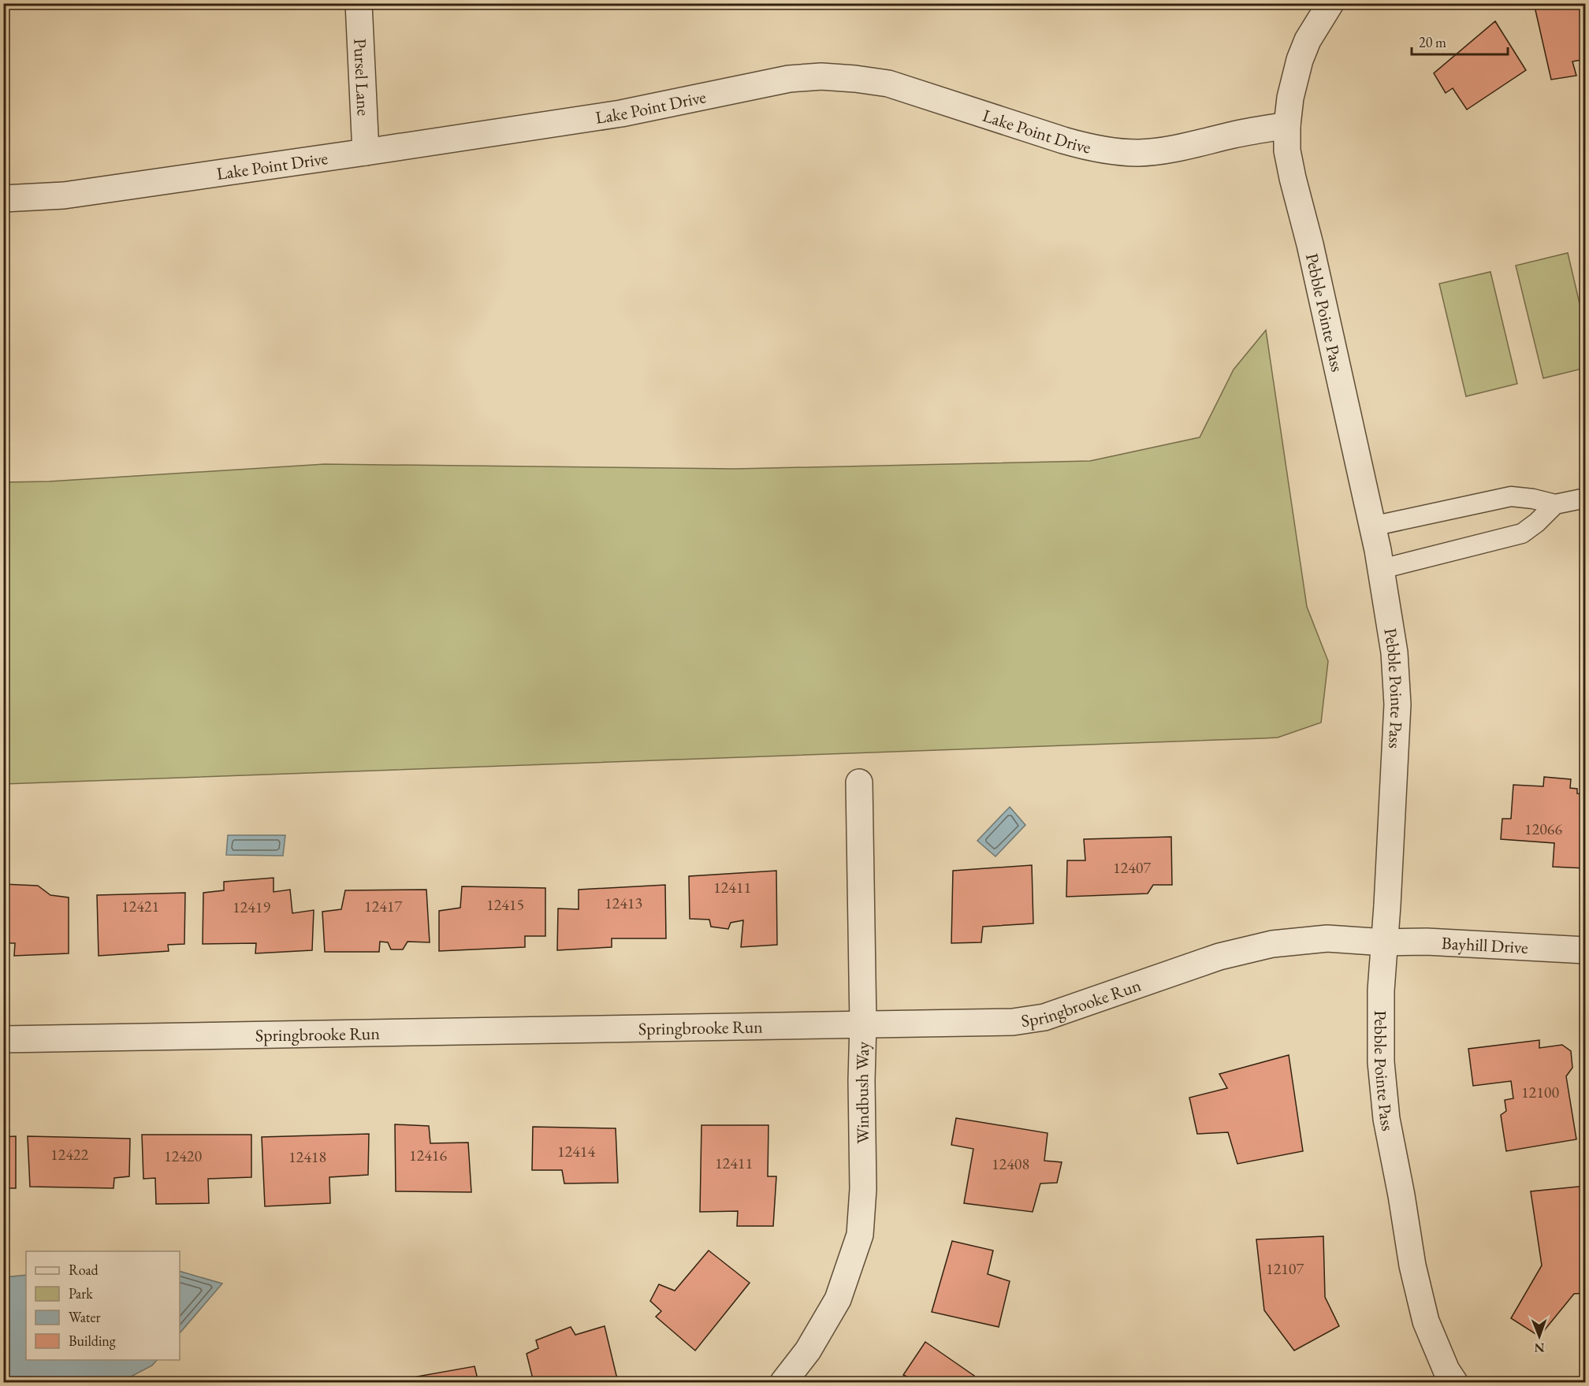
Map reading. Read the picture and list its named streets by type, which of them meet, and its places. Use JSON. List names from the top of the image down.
{
  "streets": {
    "street": [
      "Pursel Lane",
      "Lake Point Drive",
      "Pebble Pointe Pass",
      "Bayhill Drive",
      "Springbrooke Run",
      "Windbush Way"
    ]
  },
  "crossings": [
    ["Pursel Lane", "Lake Point Drive"],
    ["Lake Point Drive", "Pebble Pointe Pass"],
    ["Pebble Pointe Pass", "Bayhill Drive"],
    ["Pebble Pointe Pass", "Springbrooke Run"],
    ["Bayhill Drive", "Springbrooke Run"],
    ["Springbrooke Run", "Windbush Way"]
  ],
  "house_numbers": [
    "12066",
    "12407",
    "12411",
    "12413",
    "12415",
    "12421",
    "12417",
    "12419",
    "12100",
    "12414",
    "12422",
    "12416",
    "12420",
    "12418",
    "12411",
    "12408",
    "12107"
  ],
  "legend": [
    "Road",
    "Park",
    "Water",
    "Building"
  ],
  "scale_bar": "20 m",
  "north": "bottom"
}
